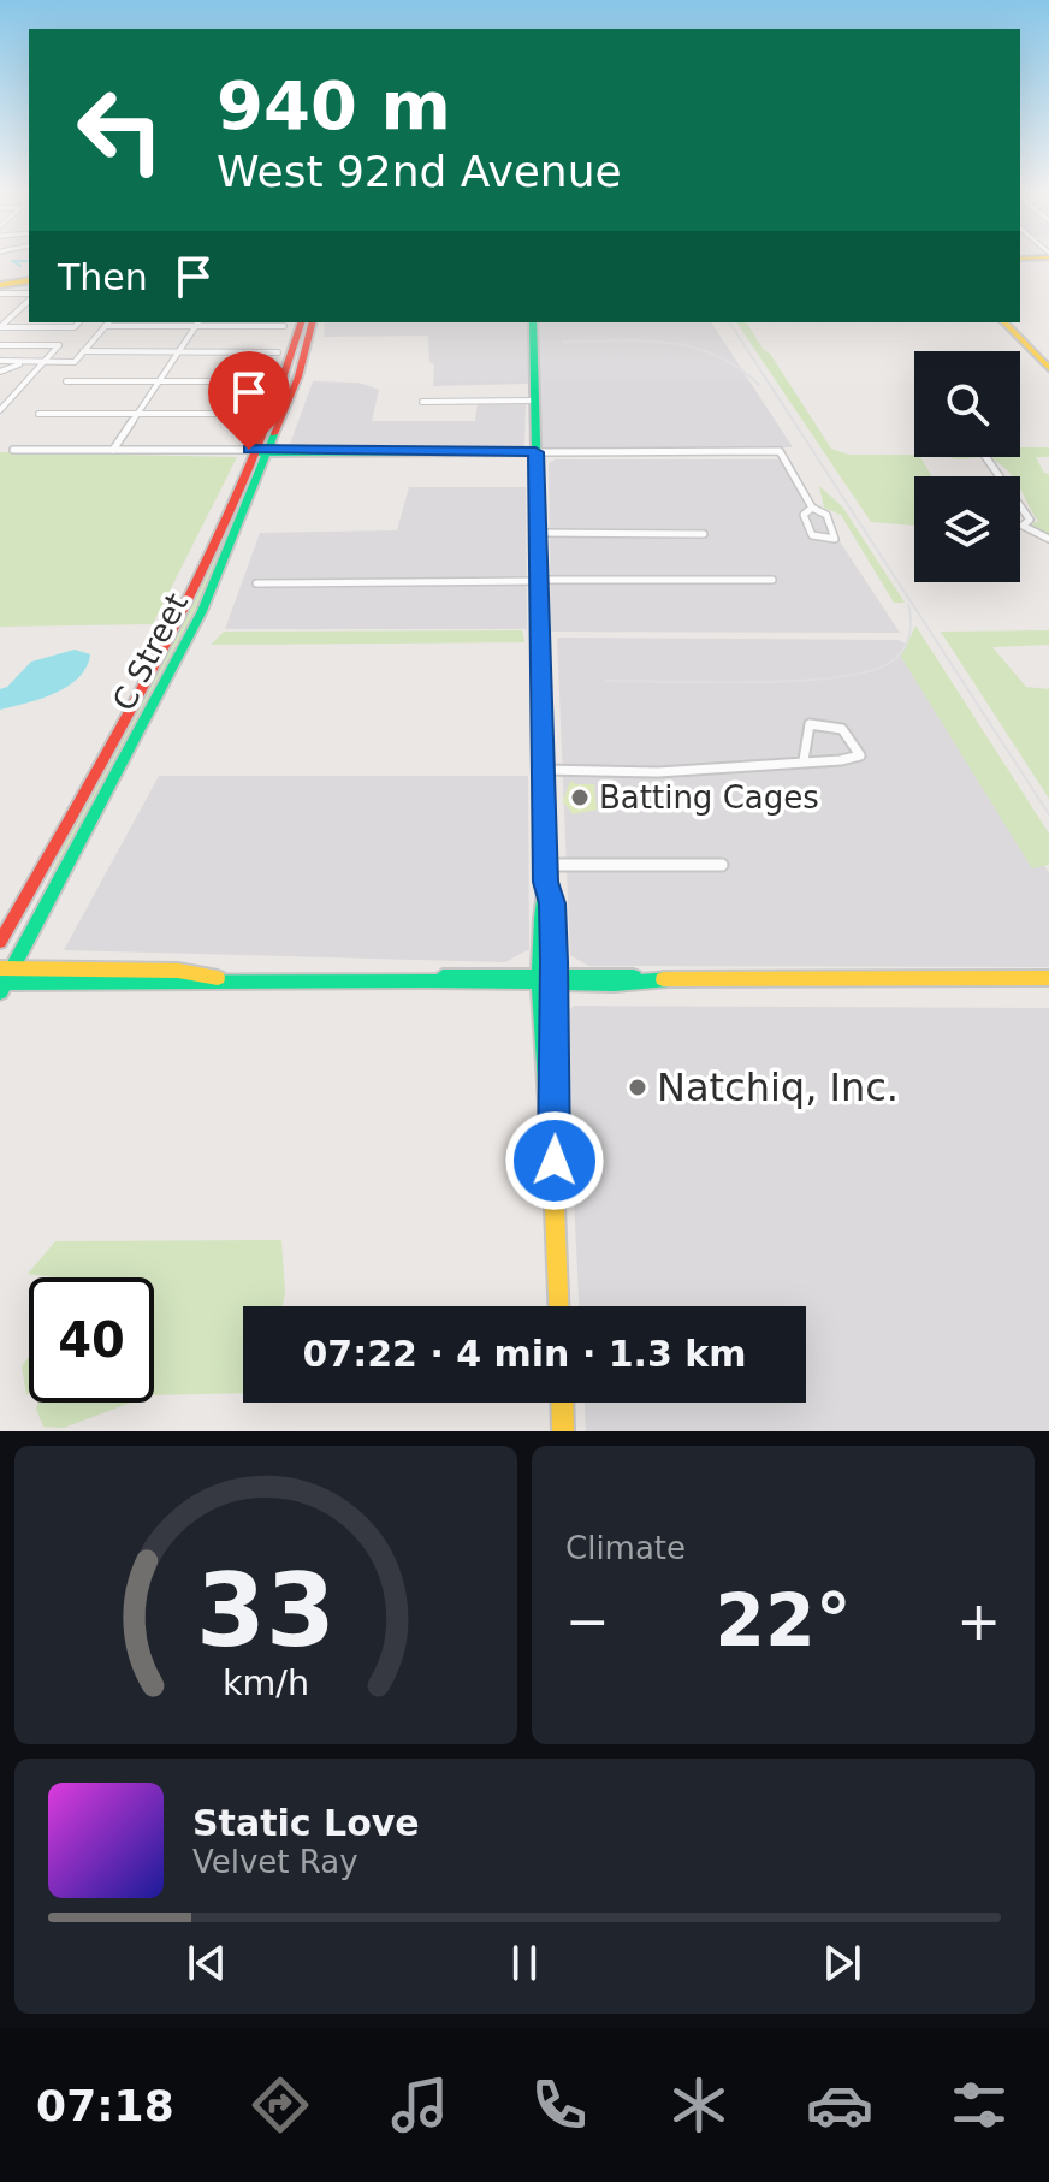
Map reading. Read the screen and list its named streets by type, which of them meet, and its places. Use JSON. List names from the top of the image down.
{
  "streets": {
    "main road": ["C Street"]
  },
  "places": ["Batting Cages", "Natchiq, Inc."],
  "page": {
    "turn": ["940 m", "West 92nd Avenue"],
    "then": "Then",
    "limit": "40",
    "trip": "07:22 · 4 min · 1.3 km",
    "tile": "Climate",
    "heat": ["−", "22°", "+"],
    "song": ["Static Love", "Velvet Ray"],
    "tabs": "07:18",
    "gauge": ["33", "km/h"]
  }
}
